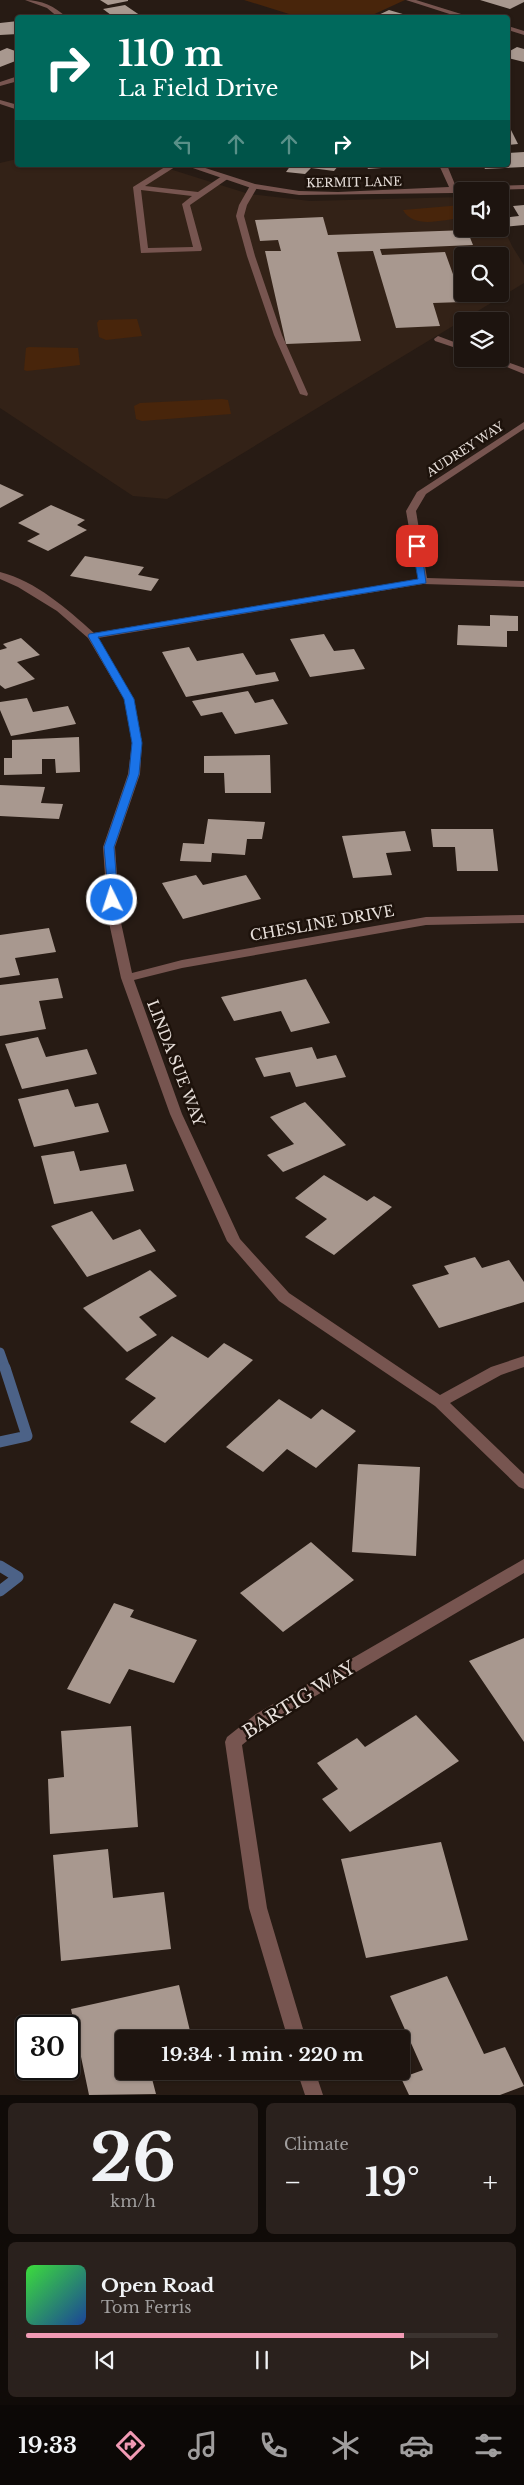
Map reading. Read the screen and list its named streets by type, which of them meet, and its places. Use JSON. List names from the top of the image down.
{
  "streets": {
    "street": [
      "KERMIT LANE",
      "AUDREY WAY",
      "CHESLINE DRIVE",
      "LINDA SUE WAY",
      "BARTIG WAY"
    ]
  },
  "crossings": [
    ["CHESLINE DRIVE", "LINDA SUE WAY"]
  ],
  "page": {
    "turn": ["110 m", "La Field Drive"],
    "limit": "30",
    "trip": "19:34 · 1 min · 220 m",
    "tile": [
      ["26", "km/h"],
      "Climate"
    ],
    "heat": ["−", "19°", "+"],
    "song": ["Open Road", "Tom Ferris"],
    "tabs": "19:33"
  }
}
